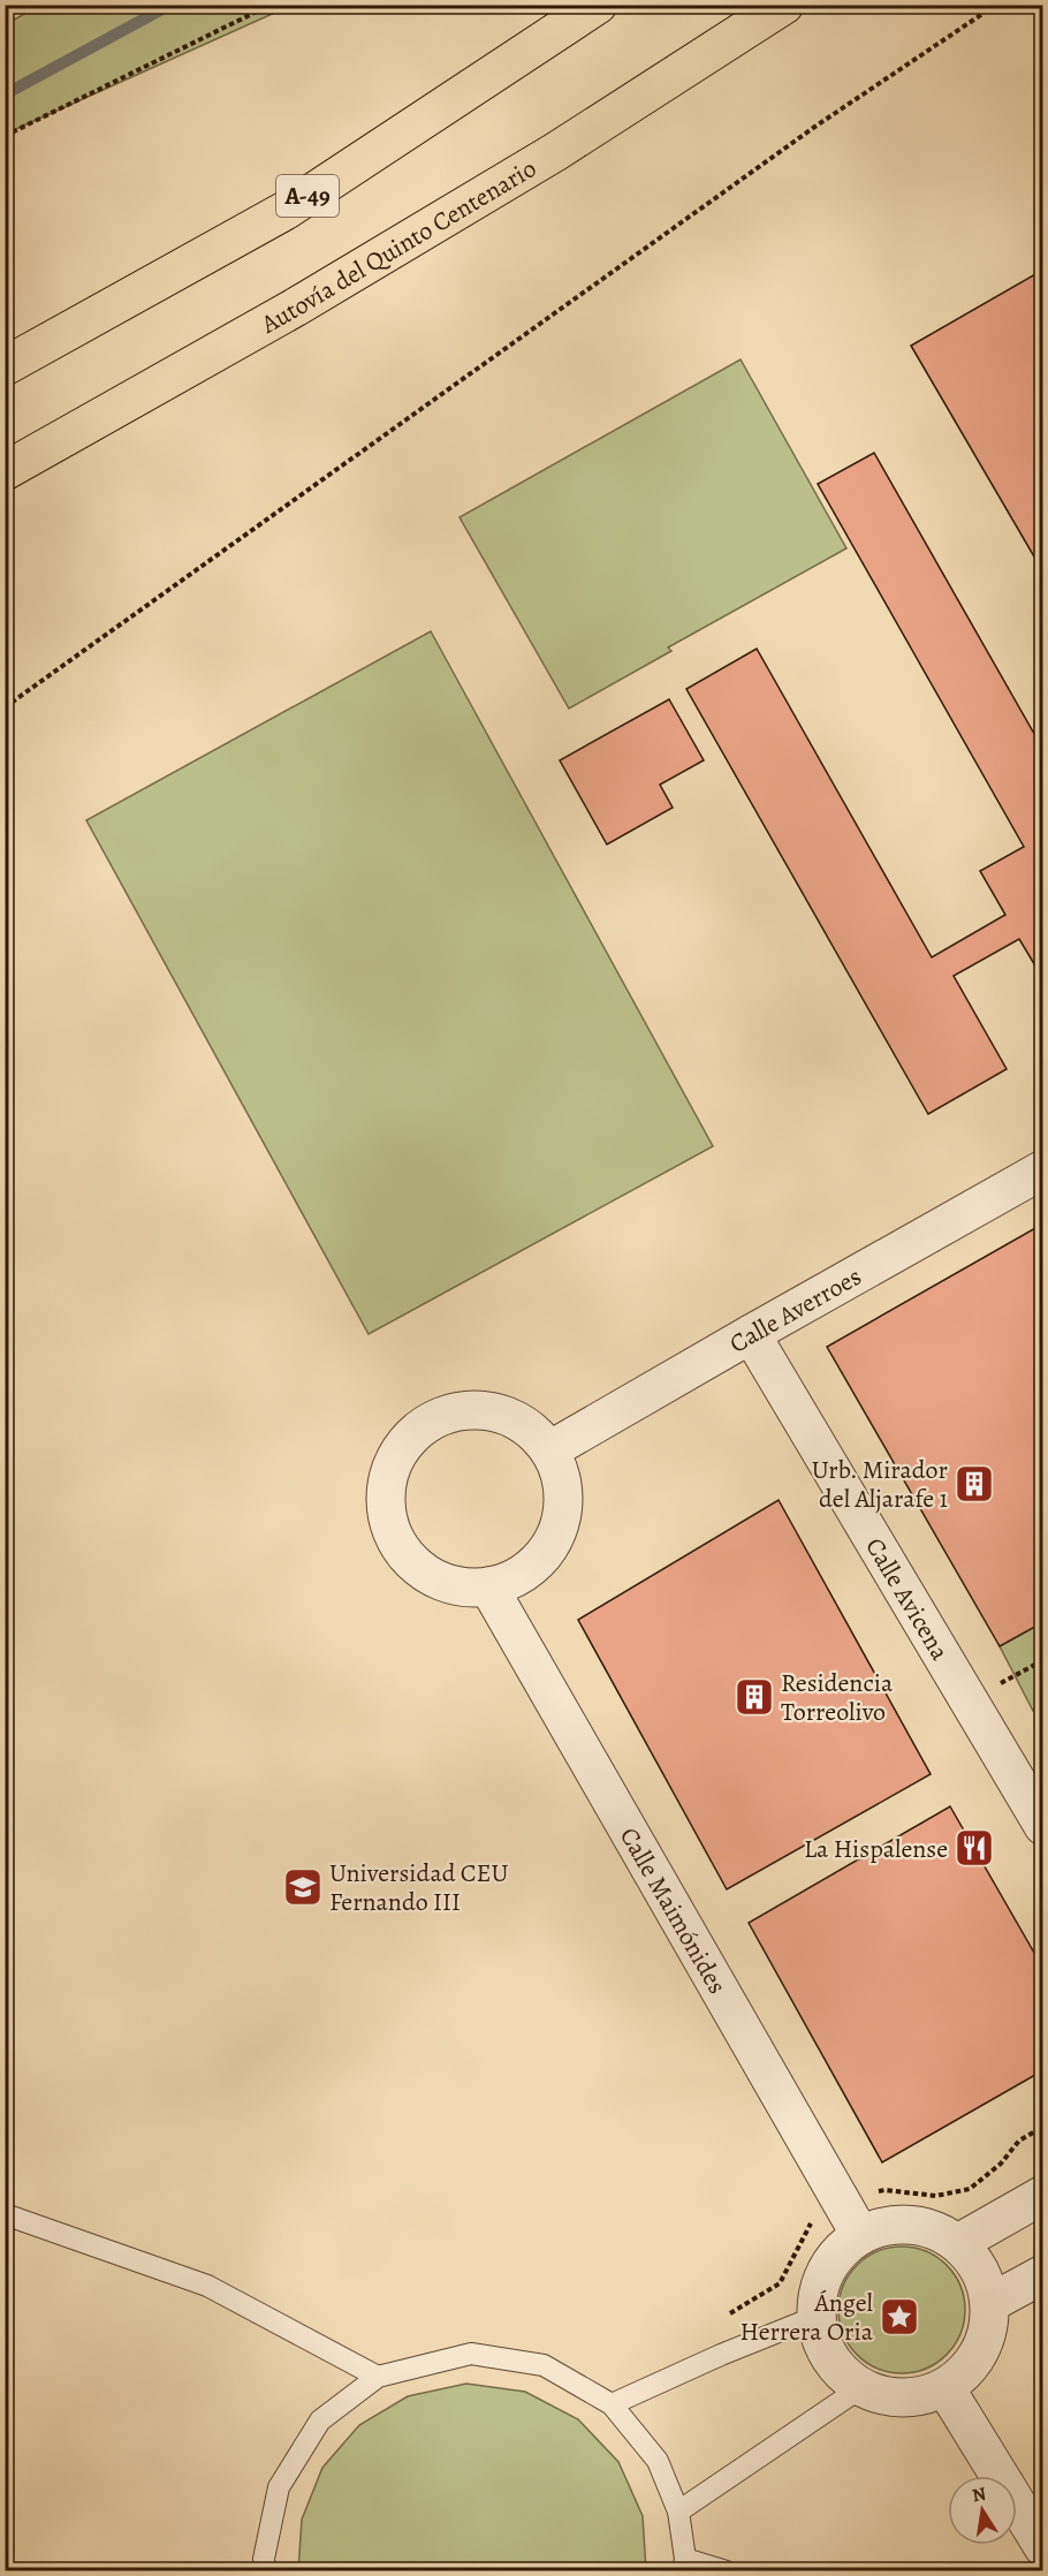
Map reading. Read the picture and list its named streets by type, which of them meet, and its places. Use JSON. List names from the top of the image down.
{
  "streets": {
    "highway": ["A-49", "Autovía del Quinto Centenario"],
    "street": ["Calle Averroes", "Calle Avicena", "Calle Maimónides"]
  },
  "crossings": [
    ["Calle Averroes", "Calle Avicena"],
    ["Calle Averroes", "Calle Maimónides"]
  ],
  "places": {
    "building": ["Urb. Mirador del Aljarafe 1", "Residencia Torreolivo"],
    "restaurant": ["La Hispalense"],
    "school or university": ["Universidad CEU Fernando III"],
    "place": ["Ángel Herrera Oria"]
  },
  "north": "top"
}
